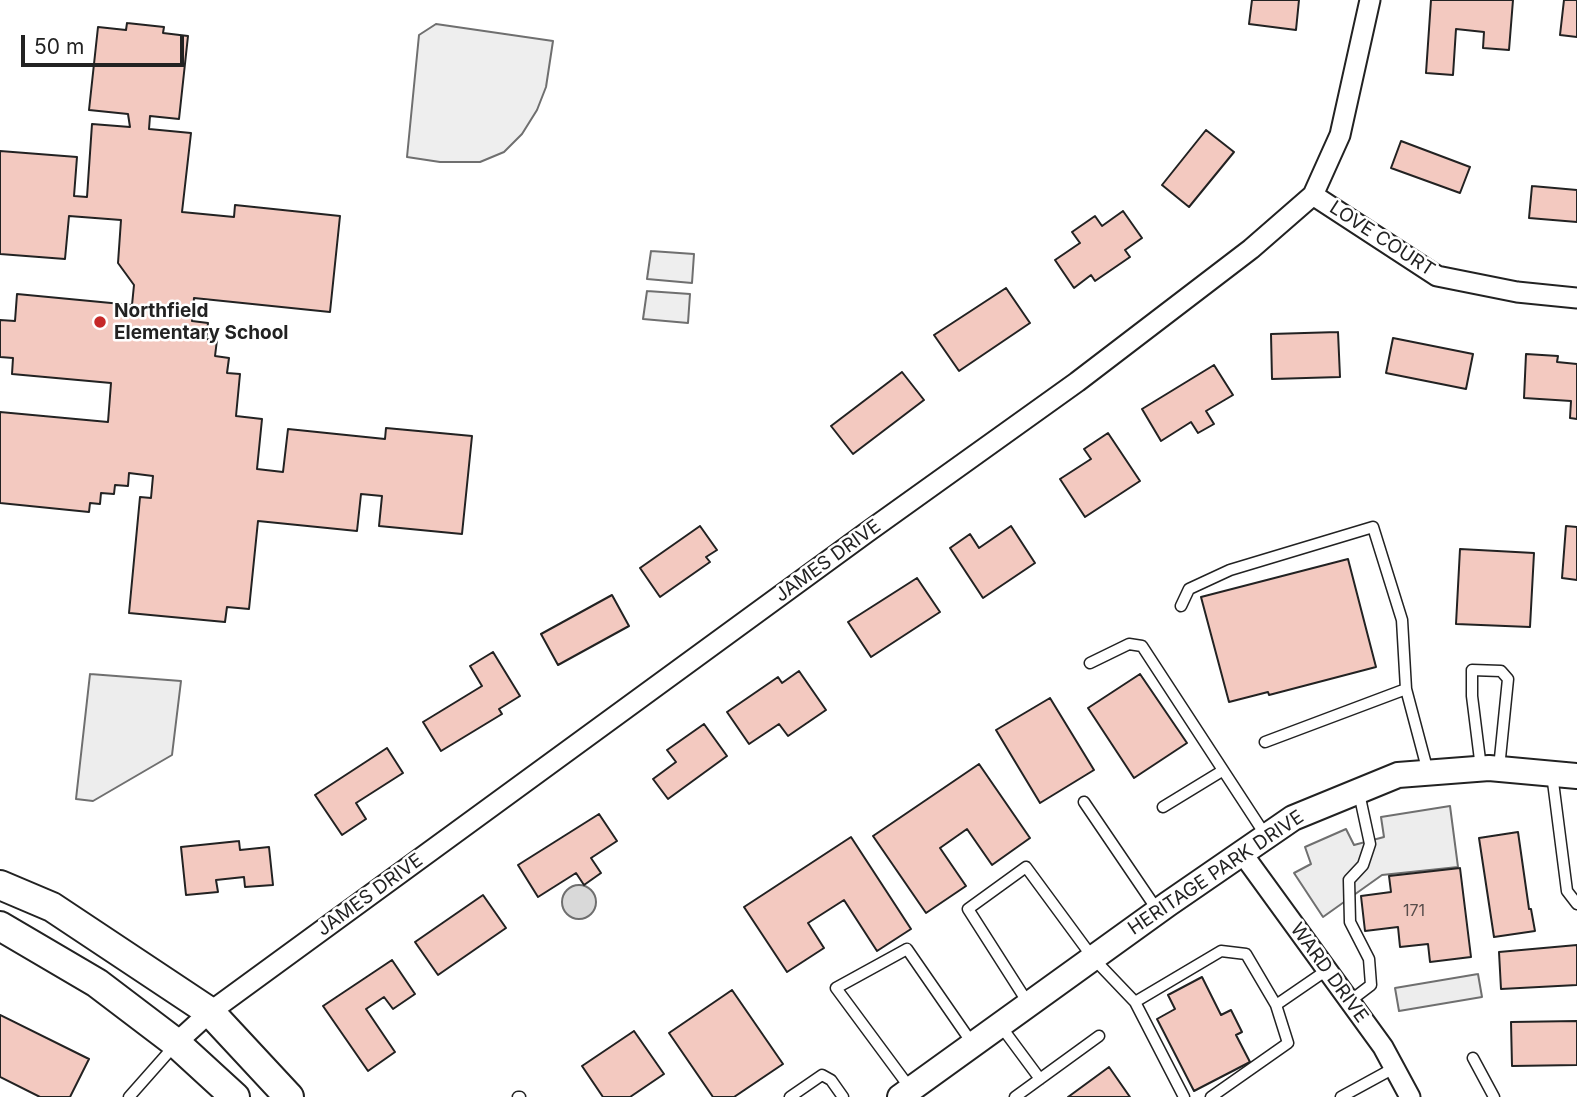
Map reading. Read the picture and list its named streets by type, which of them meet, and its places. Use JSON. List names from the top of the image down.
{
  "streets": {
    "street": [
      "LOVE COURT",
      "JAMES DRIVE",
      "HERITAGE PARK DRIVE",
      "WARD DRIVE"
    ]
  },
  "crossings": [
    ["LOVE COURT", "JAMES DRIVE"],
    ["HERITAGE PARK DRIVE", "WARD DRIVE"]
  ],
  "places": ["Northfield Elementary School"],
  "house_numbers": ["171"],
  "scale_bar": "50 m"
}
